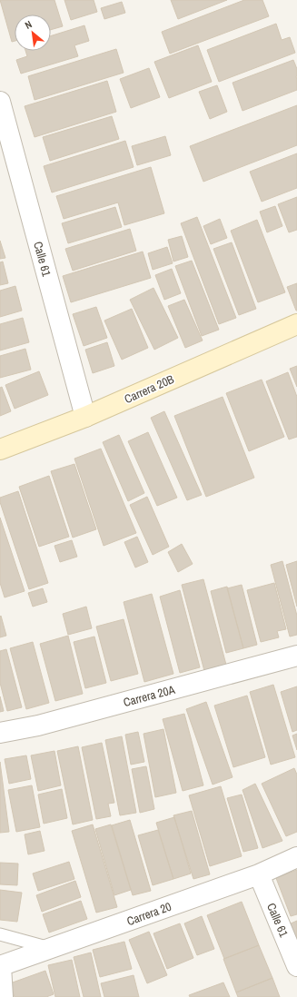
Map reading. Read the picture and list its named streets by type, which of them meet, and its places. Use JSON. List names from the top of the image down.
{
  "streets": {
    "street": [
      "Calle 61",
      "Carrera 20B",
      "Carrera 20A",
      "Carrera 20"
    ]
  },
  "crossings": [
    ["Calle 61", "Carrera 20B"],
    ["Calle 61", "Carrera 20"]
  ],
  "north": "top left"
}
